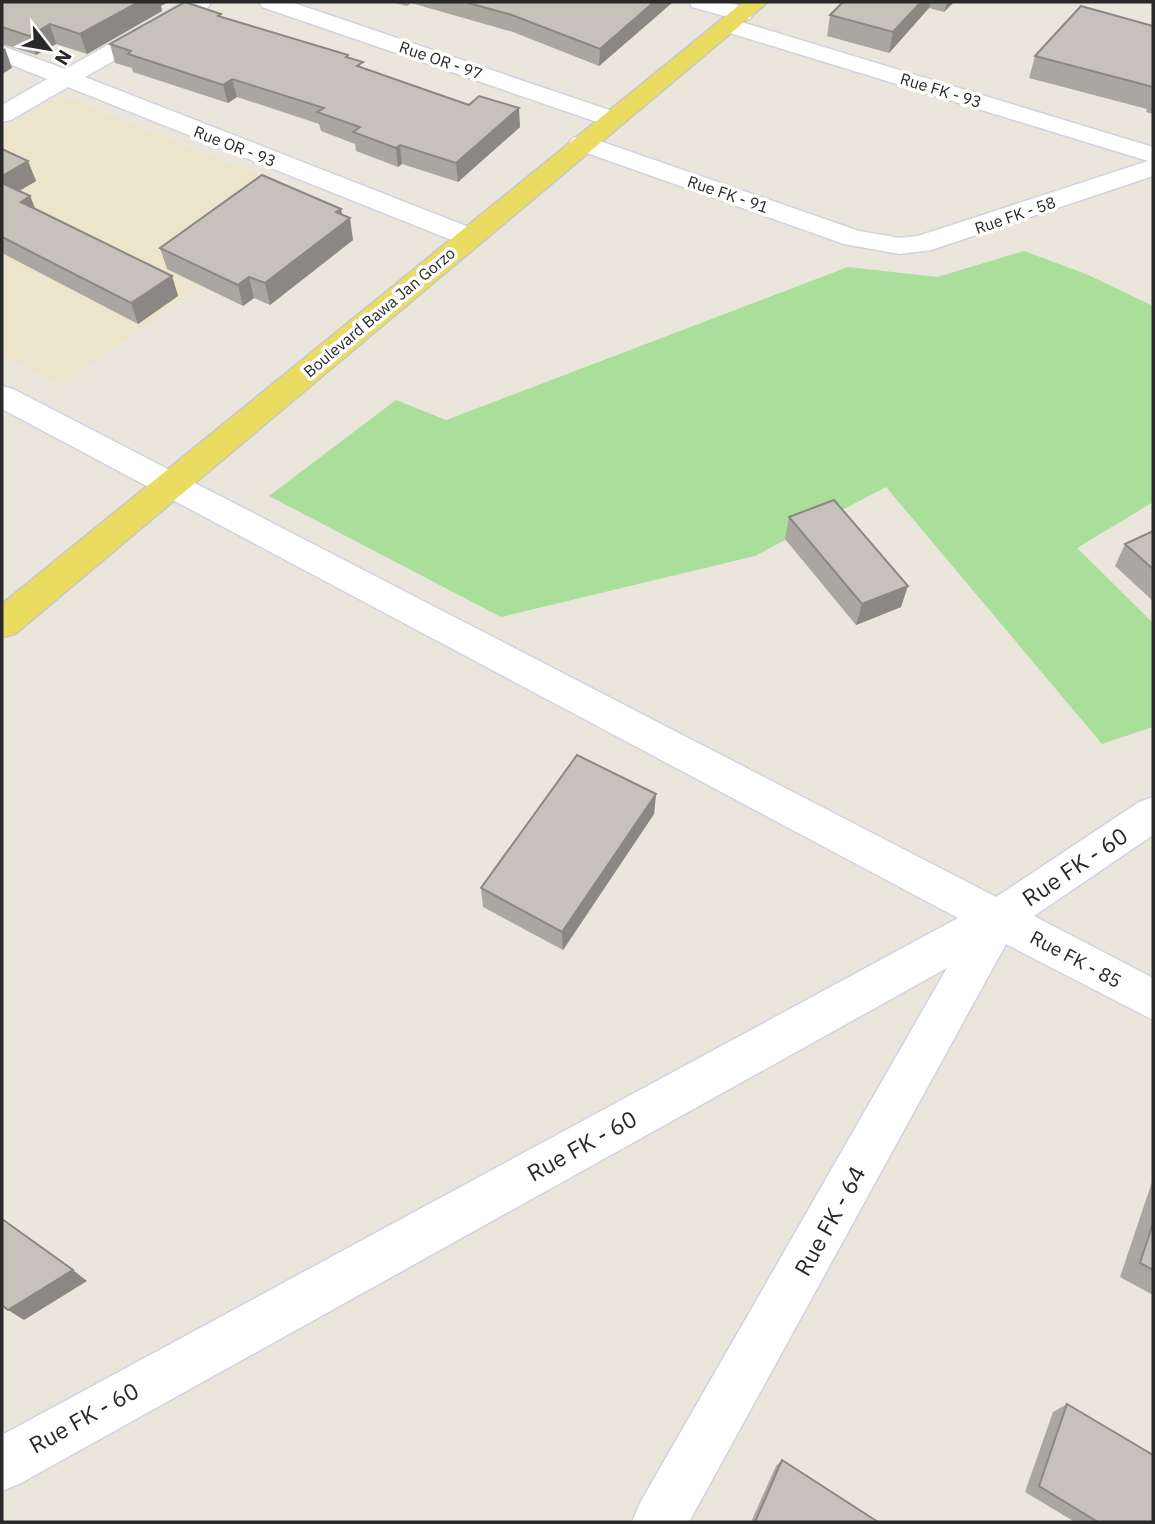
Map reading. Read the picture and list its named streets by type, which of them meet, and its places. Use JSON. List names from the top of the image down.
{
  "streets": {
    "main road": ["Boulevard Bawa Jan Gorzo"],
    "street": [
      "Rue OR - 97",
      "Rue FK - 93",
      "Rue OR - 93",
      "Rue FK - 91",
      "Rue FK - 58",
      "Rue FK - 60",
      "Rue FK - 85",
      "Rue FK - 64"
    ]
  },
  "crossings": [
    ["Rue OR - 97", "Boulevard Bawa Jan Gorzo"],
    ["Rue FK - 93", "Boulevard Bawa Jan Gorzo"],
    ["Rue OR - 93", "Boulevard Bawa Jan Gorzo"],
    ["Rue FK - 91", "Rue FK - 58"],
    ["Rue FK - 91", "Boulevard Bawa Jan Gorzo"],
    ["Boulevard Bawa Jan Gorzo", "Rue FK - 85"],
    ["Rue FK - 60", "Rue FK - 85"],
    ["Rue FK - 60", "Rue FK - 64"],
    ["Rue FK - 85", "Rue FK - 64"]
  ],
  "north": "bottom right"
}
